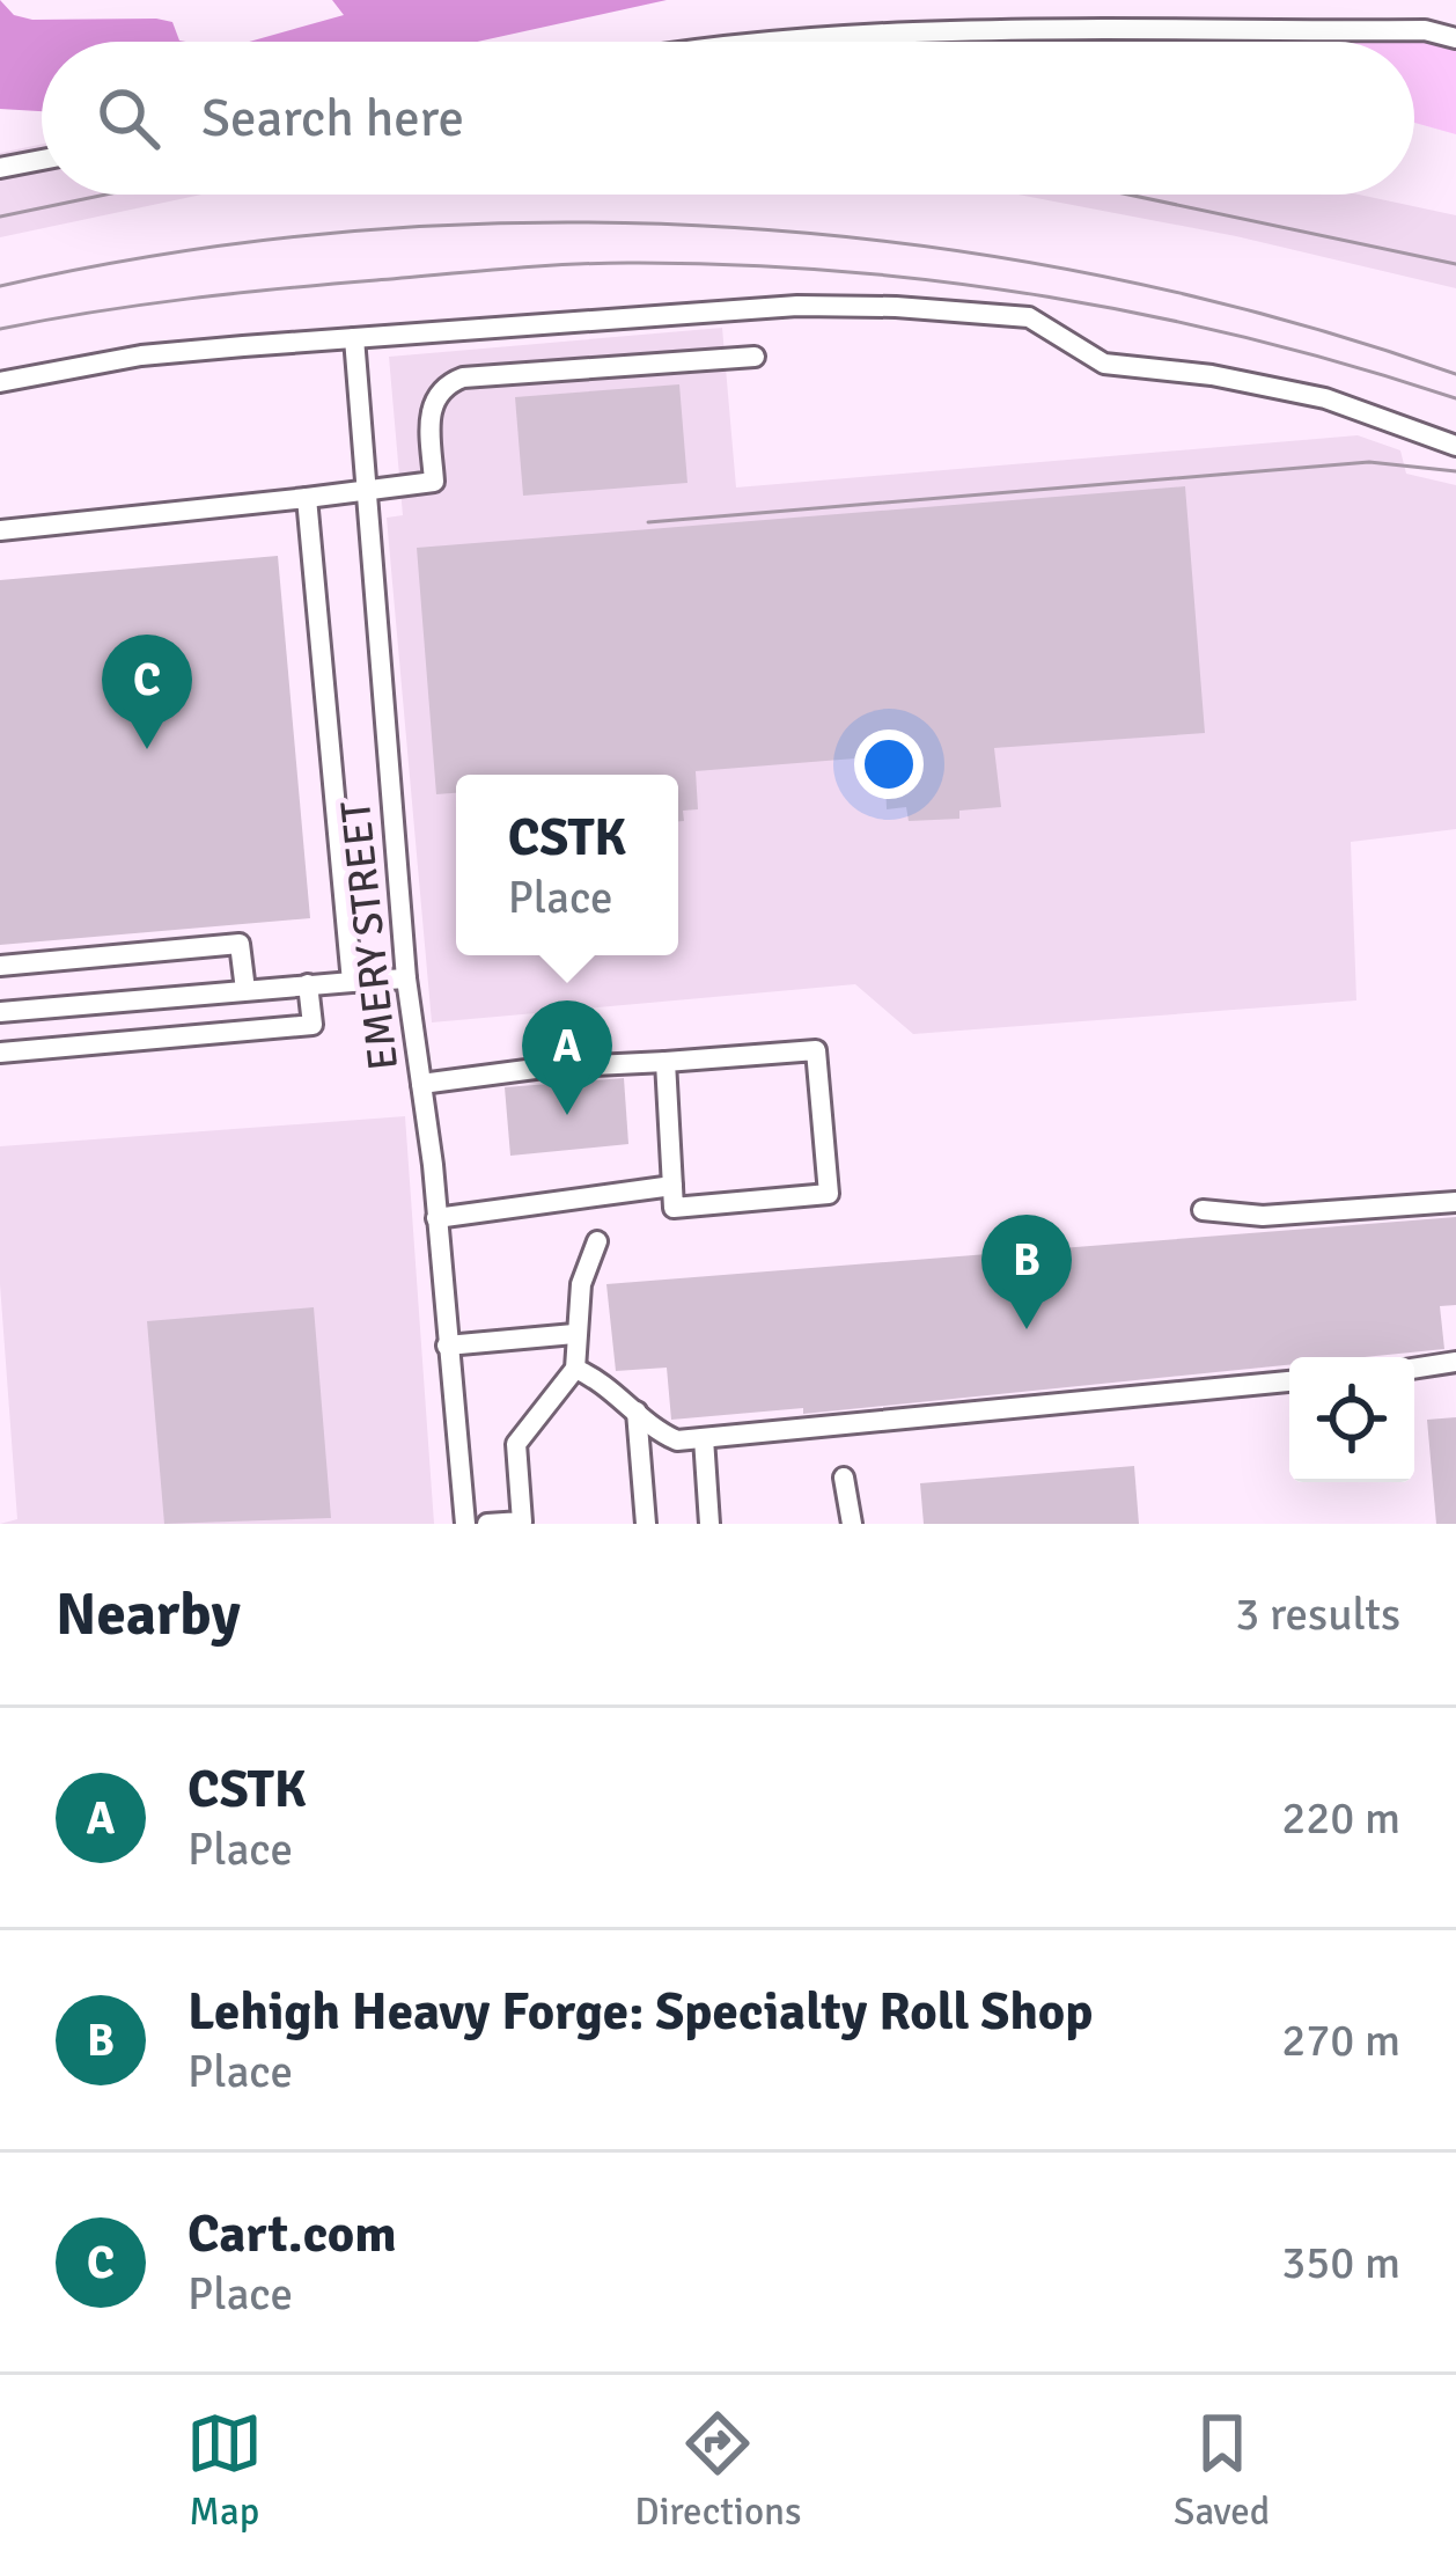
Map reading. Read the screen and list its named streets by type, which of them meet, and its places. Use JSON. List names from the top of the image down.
{
  "streets": {
    "street": ["EMERY STREET"]
  },
  "page": {
    "search": "Search here",
    "pins": ["C", "A", "B"],
    "popup": ["CSTK", "Place"],
    "heading": ["Nearby", "3 results"],
    "list": [
      {
        "mark": "A",
        "name": "CSTK",
        "note": "Place",
        "value": "220 m"
      },
      {
        "mark": "B",
        "name": "Lehigh Heavy Forge: Specialty Roll Shop",
        "note": "Place",
        "value": "270 m"
      },
      {
        "mark": "C",
        "name": "Cart.com",
        "note": "Place",
        "value": "350 m"
      }
    ],
    "nav": ["Map", "Directions", "Saved"]
  }
}
